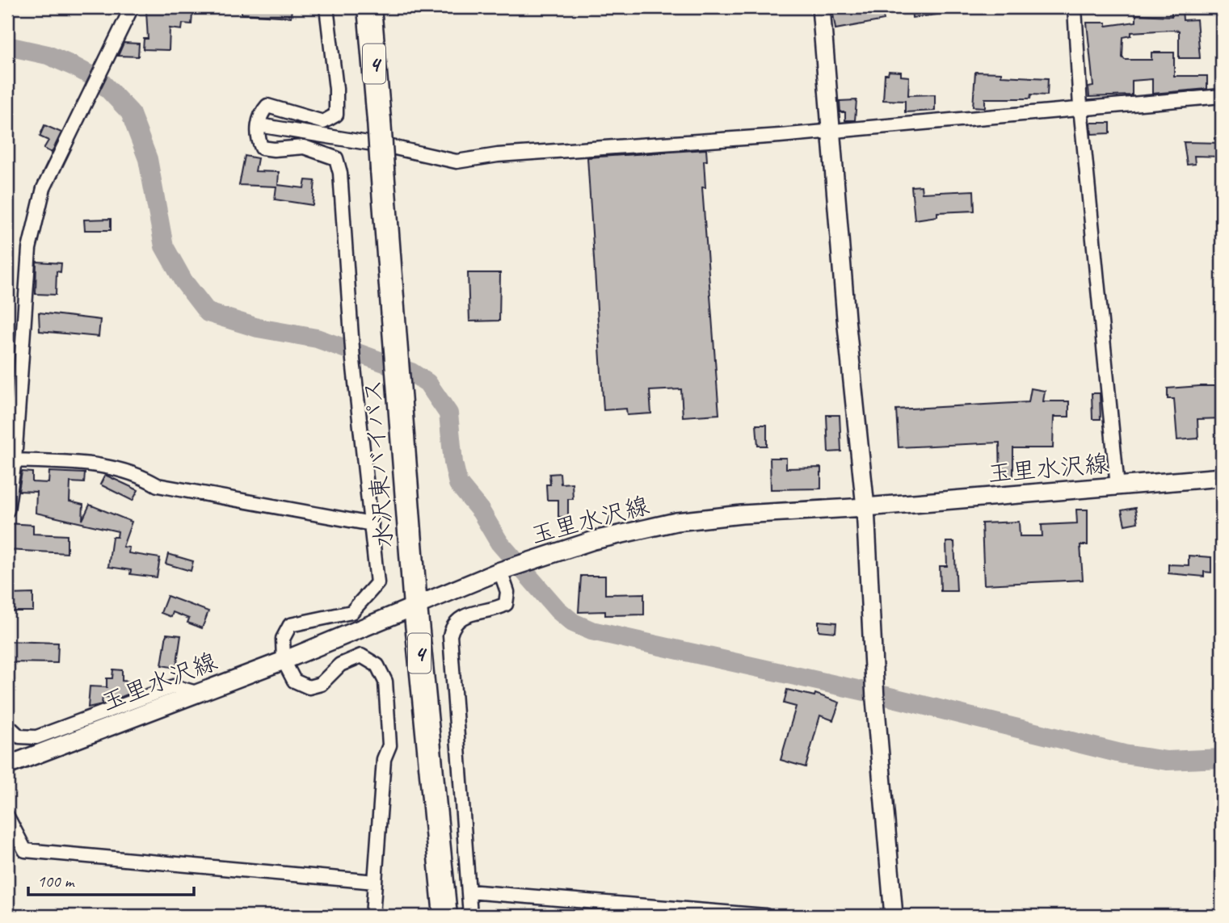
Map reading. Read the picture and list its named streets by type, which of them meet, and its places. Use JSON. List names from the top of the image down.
{
  "streets": {
    "highway": ["4", "水沢東バイパス"],
    "main road": ["玉里水沢線"]
  },
  "crossings": [
    ["水沢東バイパス", "玉里水沢線"]
  ],
  "scale_bar": "100 m"
}
